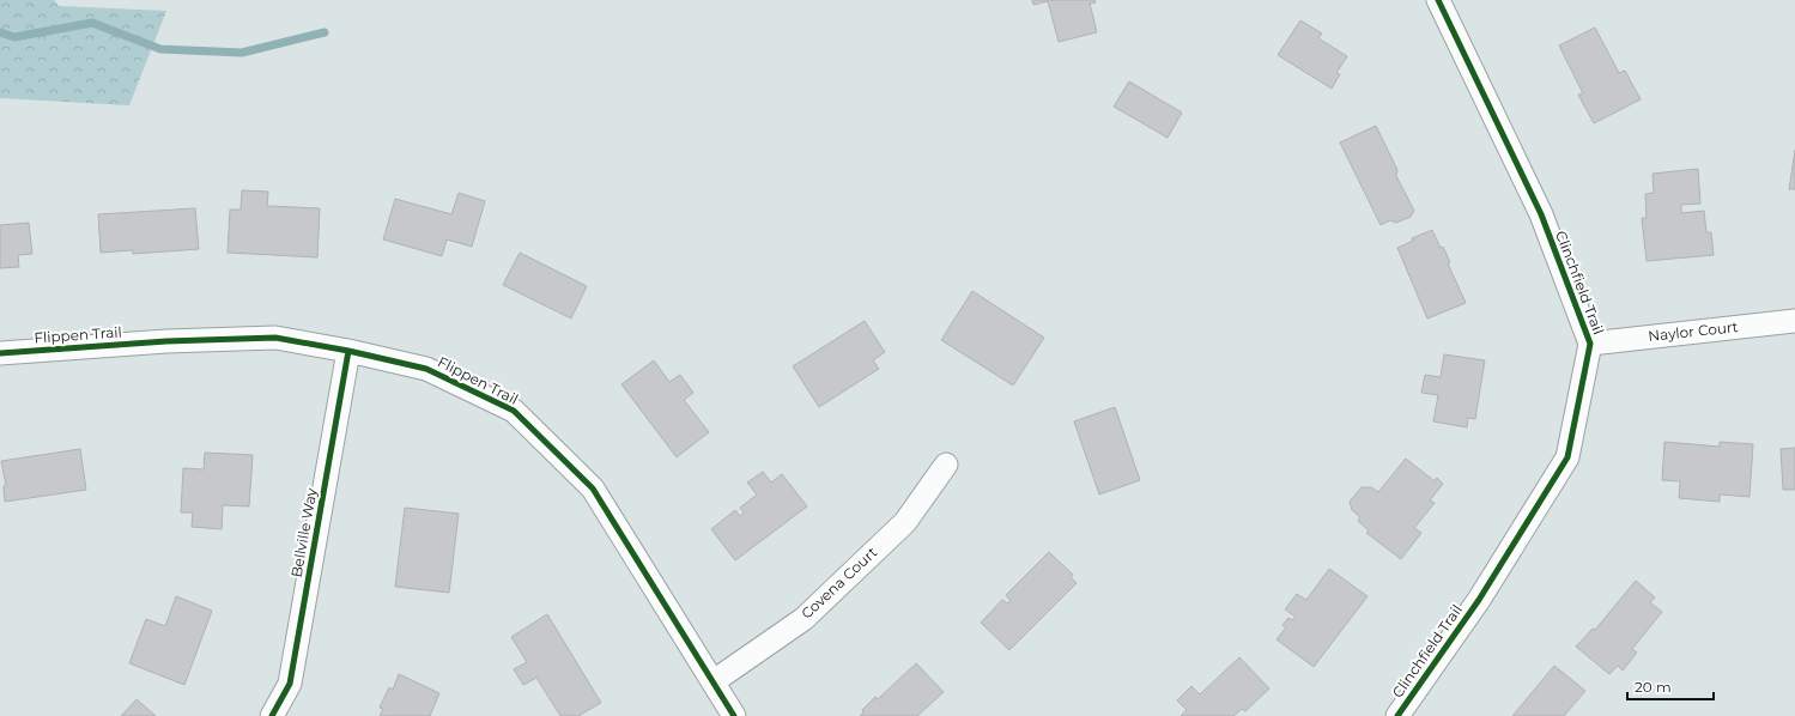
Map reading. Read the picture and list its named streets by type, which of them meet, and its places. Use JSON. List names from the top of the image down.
{
  "streets": {
    "street": [
      "Clinchfield Trail",
      "Naylor Court",
      "Flippen Trail",
      "Bellville Way",
      "Covena Court"
    ]
  },
  "crossings": [
    ["Clinchfield Trail", "Naylor Court"],
    ["Flippen Trail", "Bellville Way"],
    ["Flippen Trail", "Covena Court"]
  ],
  "scale_bar": "20 m"
}
